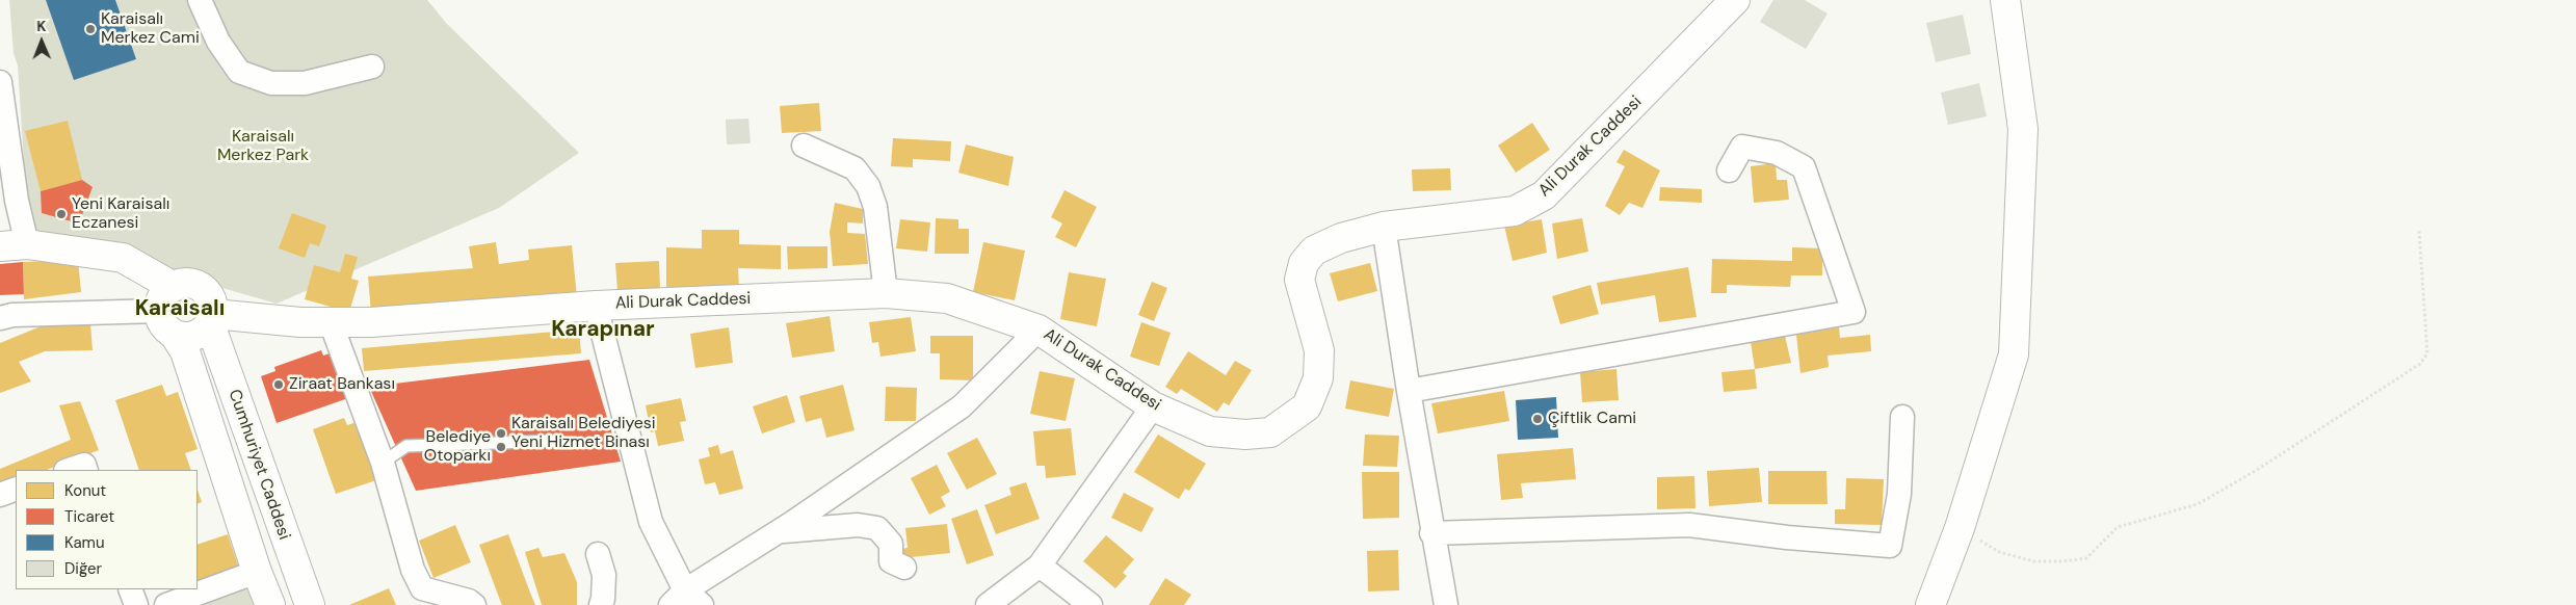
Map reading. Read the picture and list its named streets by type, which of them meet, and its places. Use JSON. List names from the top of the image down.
{
  "streets": {
    "main road": ["Ali Durak Caddesi", "Cumhuriyet Caddesi"]
  },
  "crossings": [
    ["Ali Durak Caddesi", "Cumhuriyet Caddesi"]
  ],
  "districts": ["Karaisalı", "Karapınar"],
  "parks": ["Karaisalı Merkez Park"],
  "places": [
    "Karaisalı Merkez Cami",
    "Yeni Karaisalı Eczanesi",
    "Ziraat Bankası",
    "Çiftlik Cami",
    "Karaisalı Belediyesi Yeni Hizmet Binası",
    "Belediye Otoparkı"
  ],
  "legend": [
    "Konut",
    "Ticaret",
    "Kamu",
    "Diğer"
  ],
  "north": "top"
}
